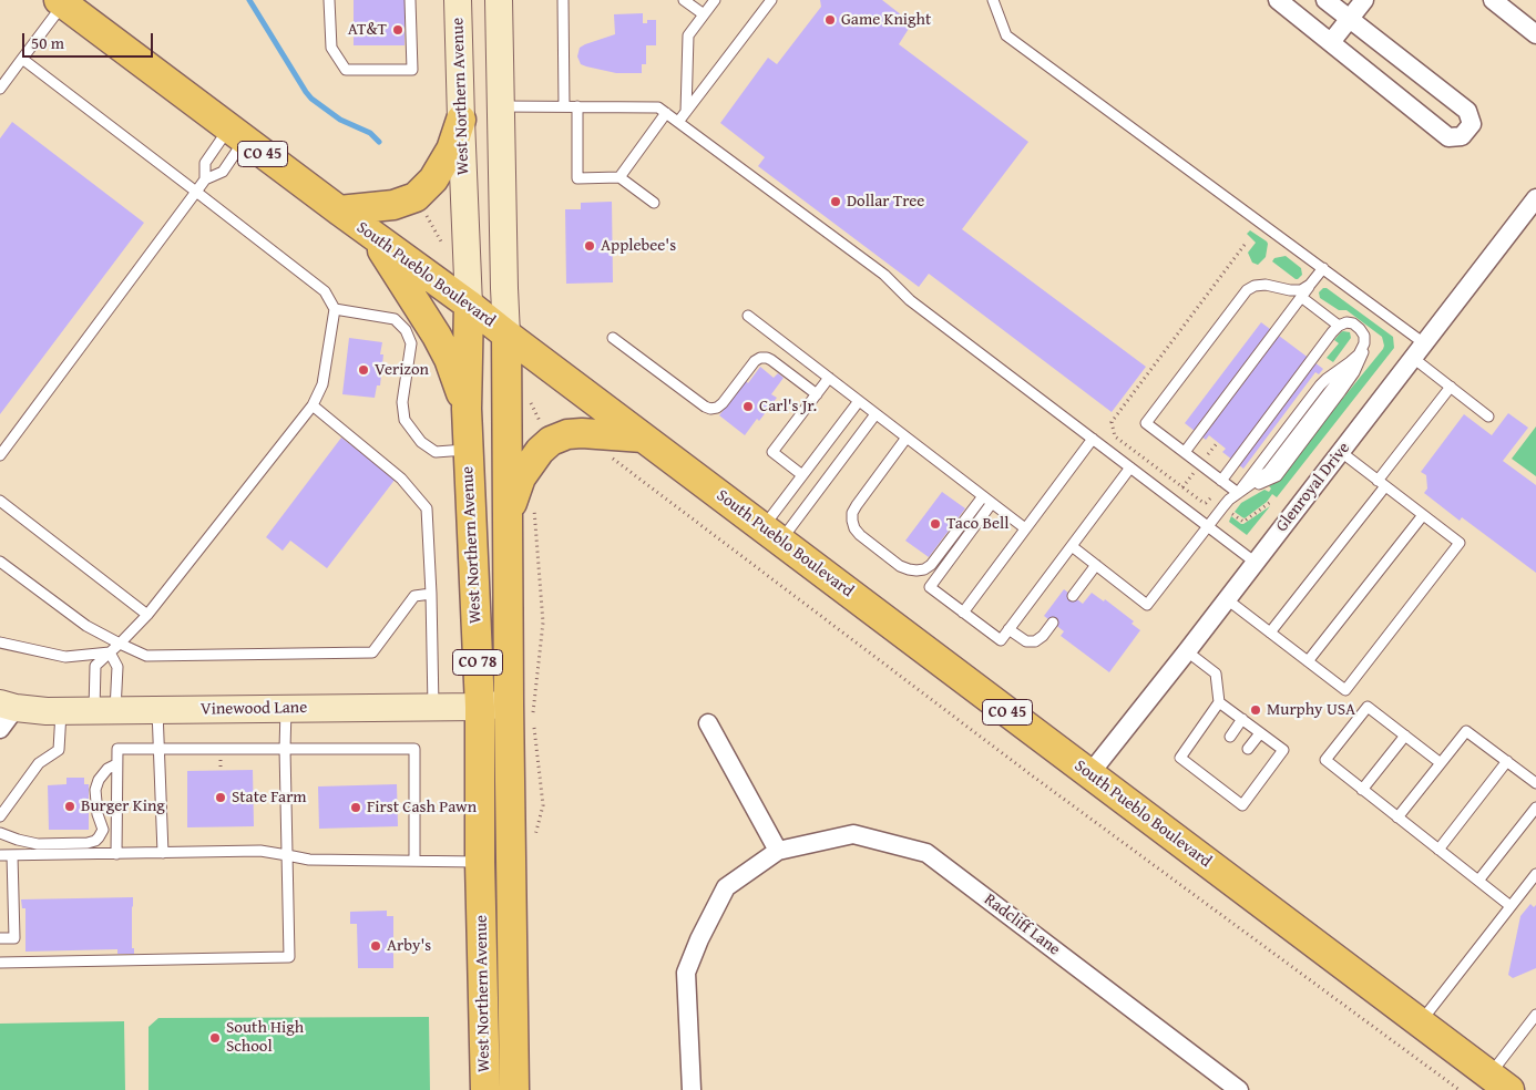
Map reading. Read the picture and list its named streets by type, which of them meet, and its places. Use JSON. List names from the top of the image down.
{
  "streets": {
    "main road": [
      "West Northern Avenue",
      "CO 45",
      "South Pueblo Boulevard",
      "CO 78",
      "Vinewood Lane"
    ],
    "street": ["Glenroyal Drive", "Radcliff Lane"]
  },
  "crossings": [
    ["West Northern Avenue", "South Pueblo Boulevard"],
    ["West Northern Avenue", "Vinewood Lane"],
    ["South Pueblo Boulevard", "Glenroyal Drive"]
  ],
  "places": [
    "Game Knight",
    "AT&T",
    "Dollar Tree",
    "Applebee's",
    "Verizon",
    "Carl's Jr.",
    "Taco Bell",
    "Murphy USA",
    "State Farm",
    "Burger King",
    "First Cash Pawn",
    "Arby's",
    "South High School"
  ],
  "scale_bar": "50 m"
}
